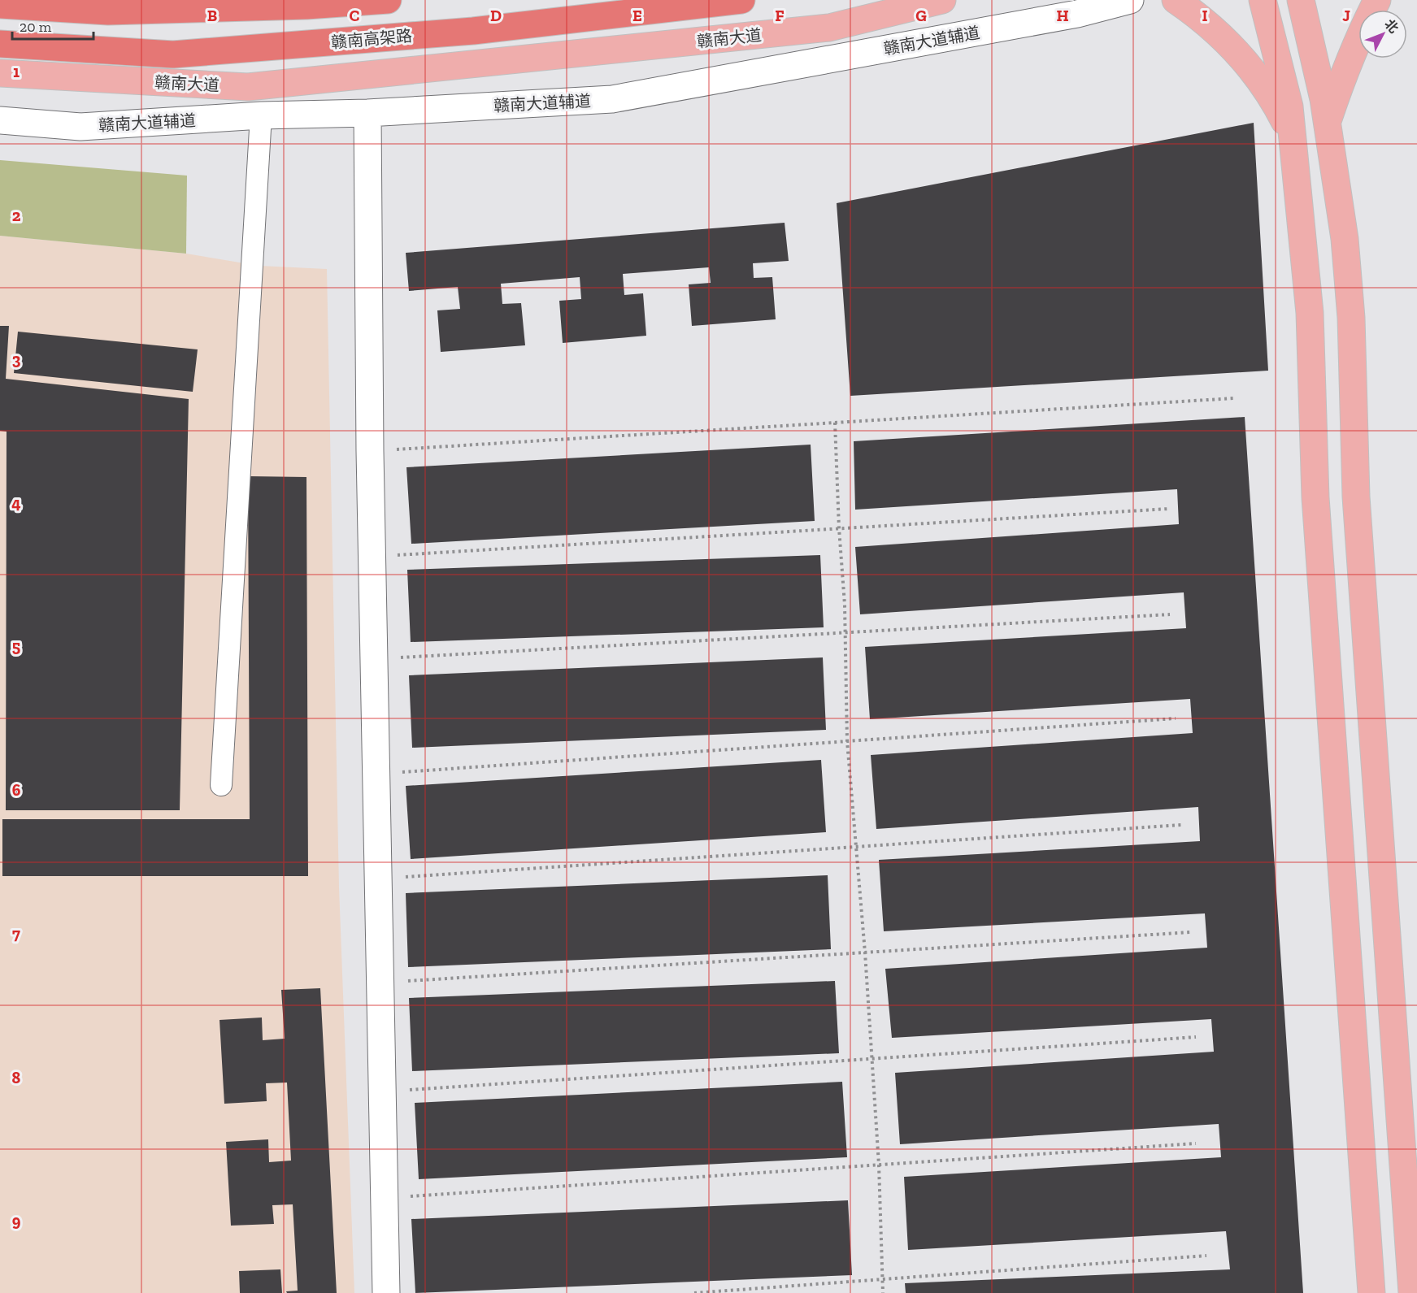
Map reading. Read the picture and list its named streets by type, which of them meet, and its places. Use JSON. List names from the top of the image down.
{
  "streets": {
    "highway": ["赣南高架路"],
    "main road": ["赣南大道"],
    "street": ["赣南大道辅道"]
  },
  "scale_bar": "20 m",
  "north": "top right",
  "grid": {
    "columns": [
      "B",
      "C",
      "D",
      "E",
      "F",
      "G",
      "H",
      "I",
      "J"
    ],
    "rows": [
      "1",
      "2",
      "3",
      "4",
      "5",
      "6",
      "7",
      "8",
      "9"
    ]
  }
}
